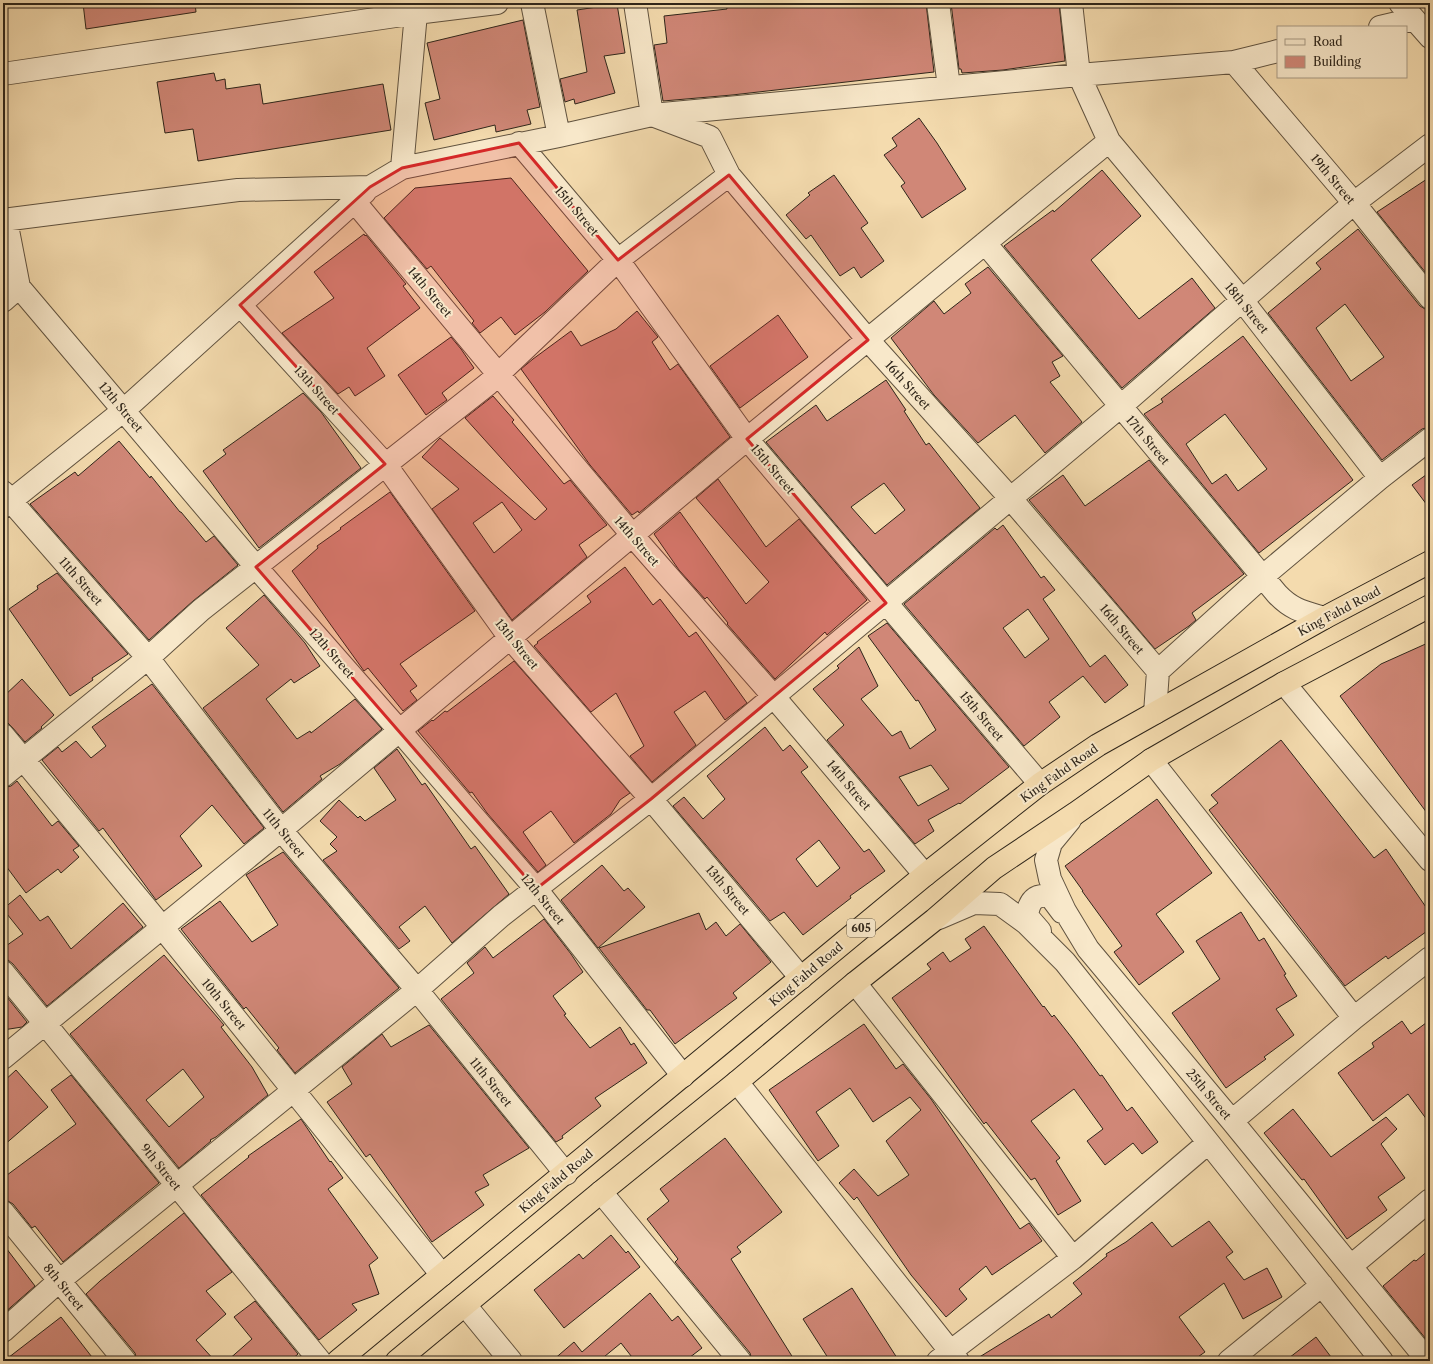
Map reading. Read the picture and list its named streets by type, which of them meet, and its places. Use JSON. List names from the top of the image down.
{
  "streets": {
    "highway": ["King Fahd Road", "605"],
    "street": [
      "19th Street",
      "15th Street",
      "14th Street",
      "18th Street",
      "16th Street",
      "13th Street",
      "12th Street",
      "17th Street",
      "11th Street",
      "10th Street",
      "25th Street",
      "9th Street",
      "8th Street"
    ]
  },
  "crossings": [
    ["15th Street", "King Fahd Road"],
    ["14th Street", "King Fahd Road"],
    ["13th Street", "King Fahd Road"],
    ["12th Street", "King Fahd Road"],
    ["17th Street", "King Fahd Road"],
    ["11th Street", "King Fahd Road"],
    ["King Fahd Road", "10th Street"]
  ],
  "legend": ["Road", "Building"]
}
